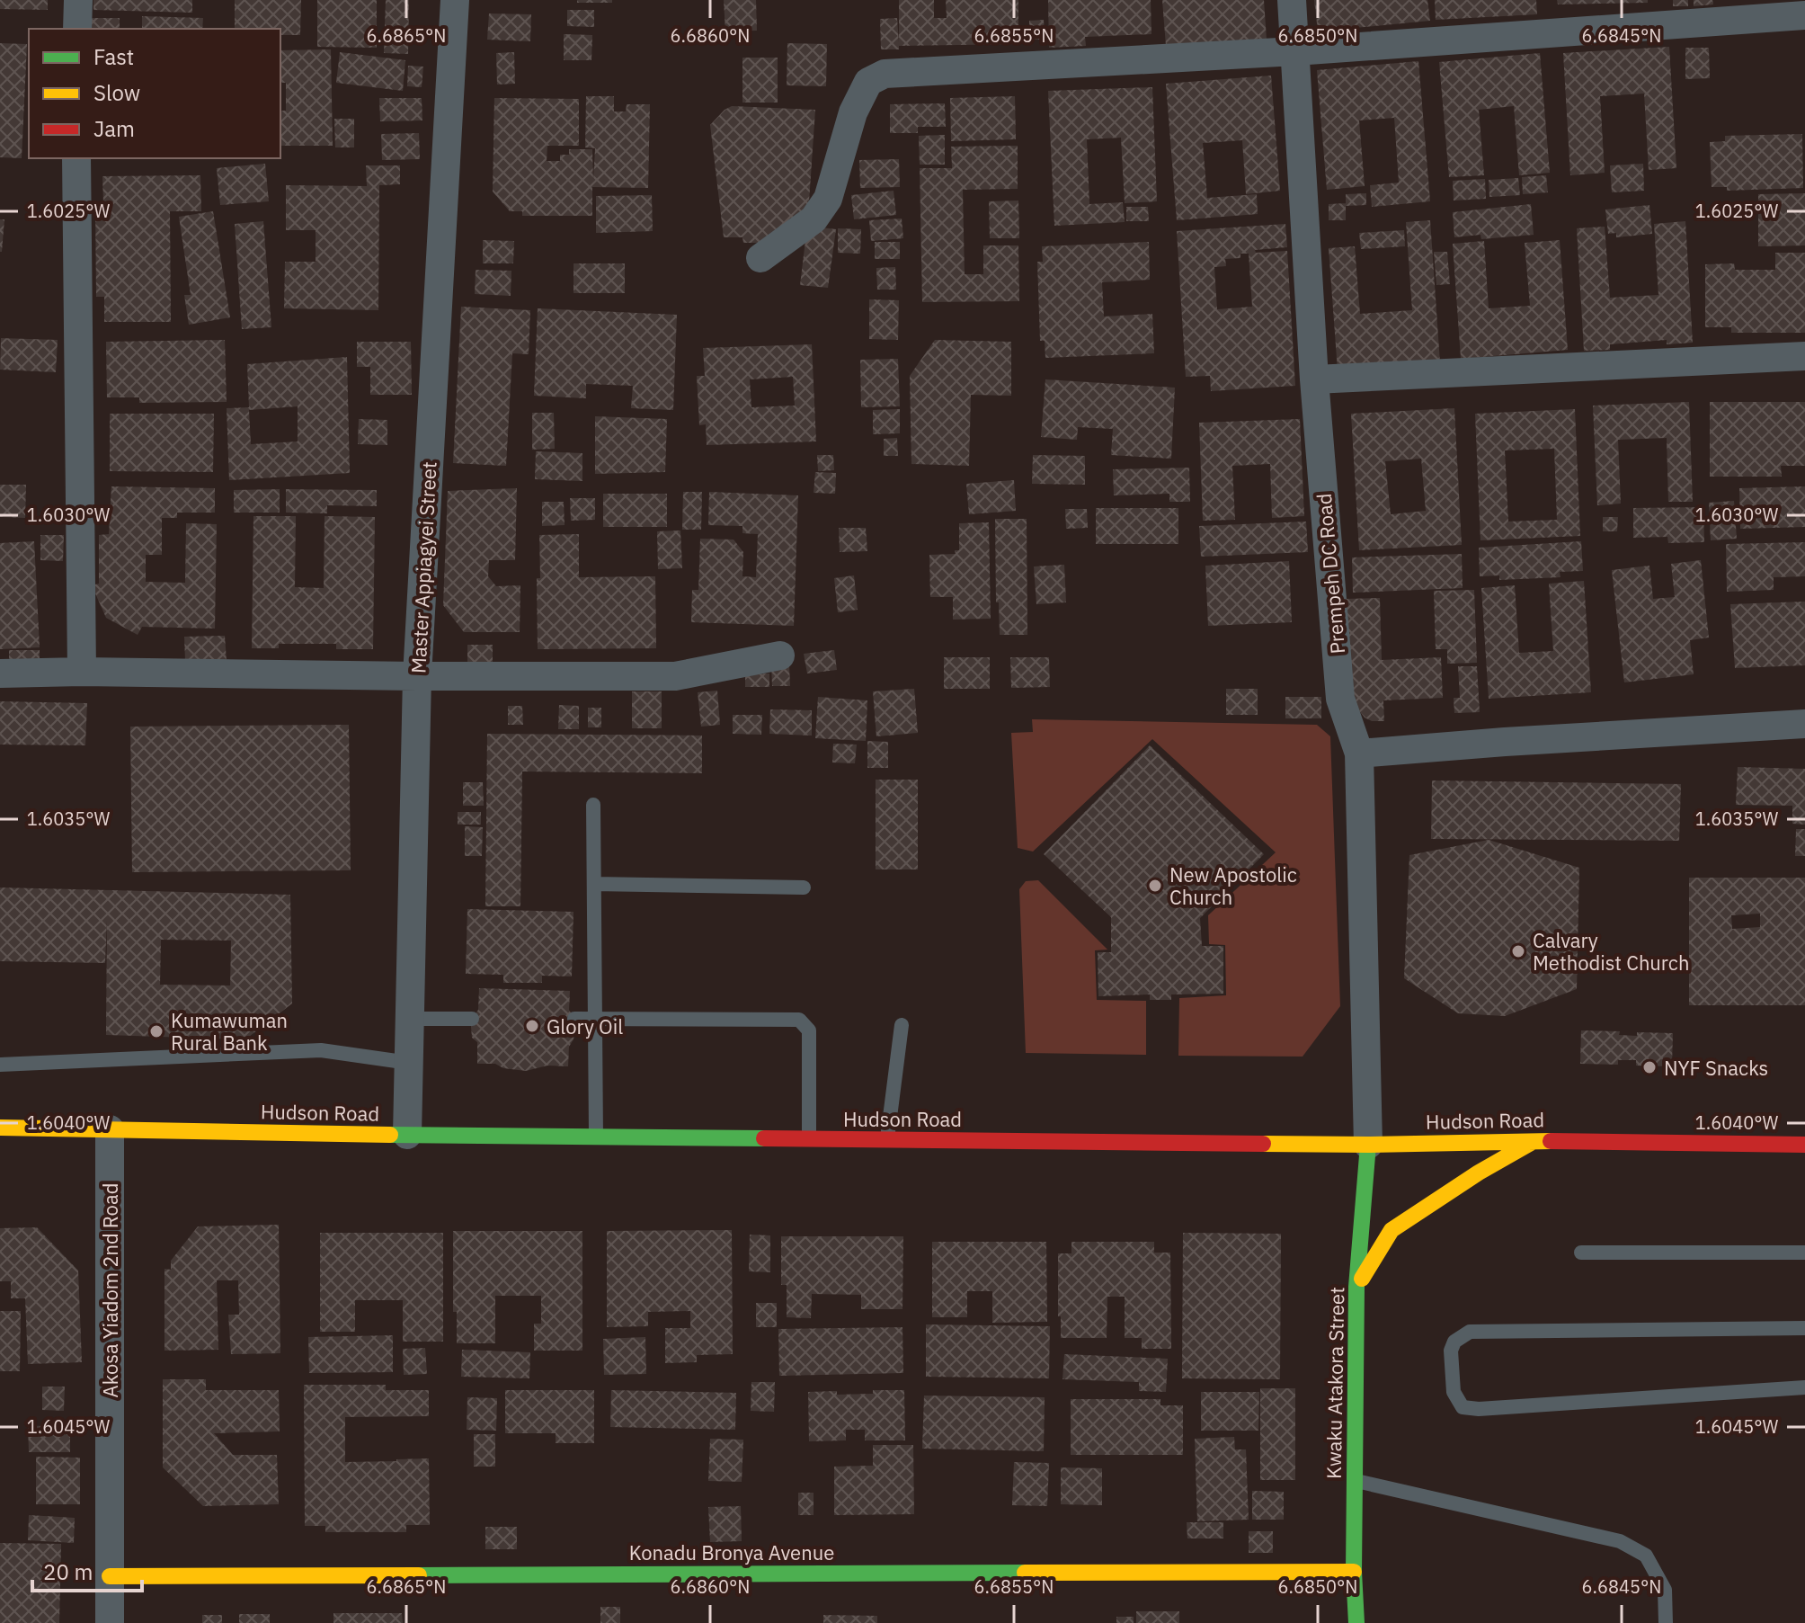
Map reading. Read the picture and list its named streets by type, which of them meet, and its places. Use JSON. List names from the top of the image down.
{
  "streets": {
    "street": [
      "Master Appiagyei Street",
      "Prempeh DC Road",
      "Hudson Road",
      "Akosa Yiadom 2nd Road",
      "Kwaku Atakora Street",
      "Konadu Bronya Avenue"
    ]
  },
  "crossings": [
    ["Master Appiagyei Street", "Hudson Road"],
    ["Prempeh DC Road", "Hudson Road"],
    ["Prempeh DC Road", "Kwaku Atakora Street"],
    ["Hudson Road", "Akosa Yiadom 2nd Road"],
    ["Hudson Road", "Kwaku Atakora Street"],
    ["Akosa Yiadom 2nd Road", "Konadu Bronya Avenue"],
    ["Kwaku Atakora Street", "Konadu Bronya Avenue"]
  ],
  "places": [
    "New Apostolic Church",
    "Calvary Methodist Church",
    "Glory Oil",
    "Kumawuman Rural Bank",
    "NYF Snacks"
  ],
  "legend": ["Fast", "Slow", "Jam"],
  "scale_bar": "20 m",
  "coordinates": [
    "6.6865°N",
    "6.6860°N",
    "6.6855°N",
    "6.6850°N",
    "6.6845°N",
    "1.6025°W",
    "1.6030°W",
    "1.6035°W",
    "1.6040°W",
    "1.6045°W"
  ]
}
